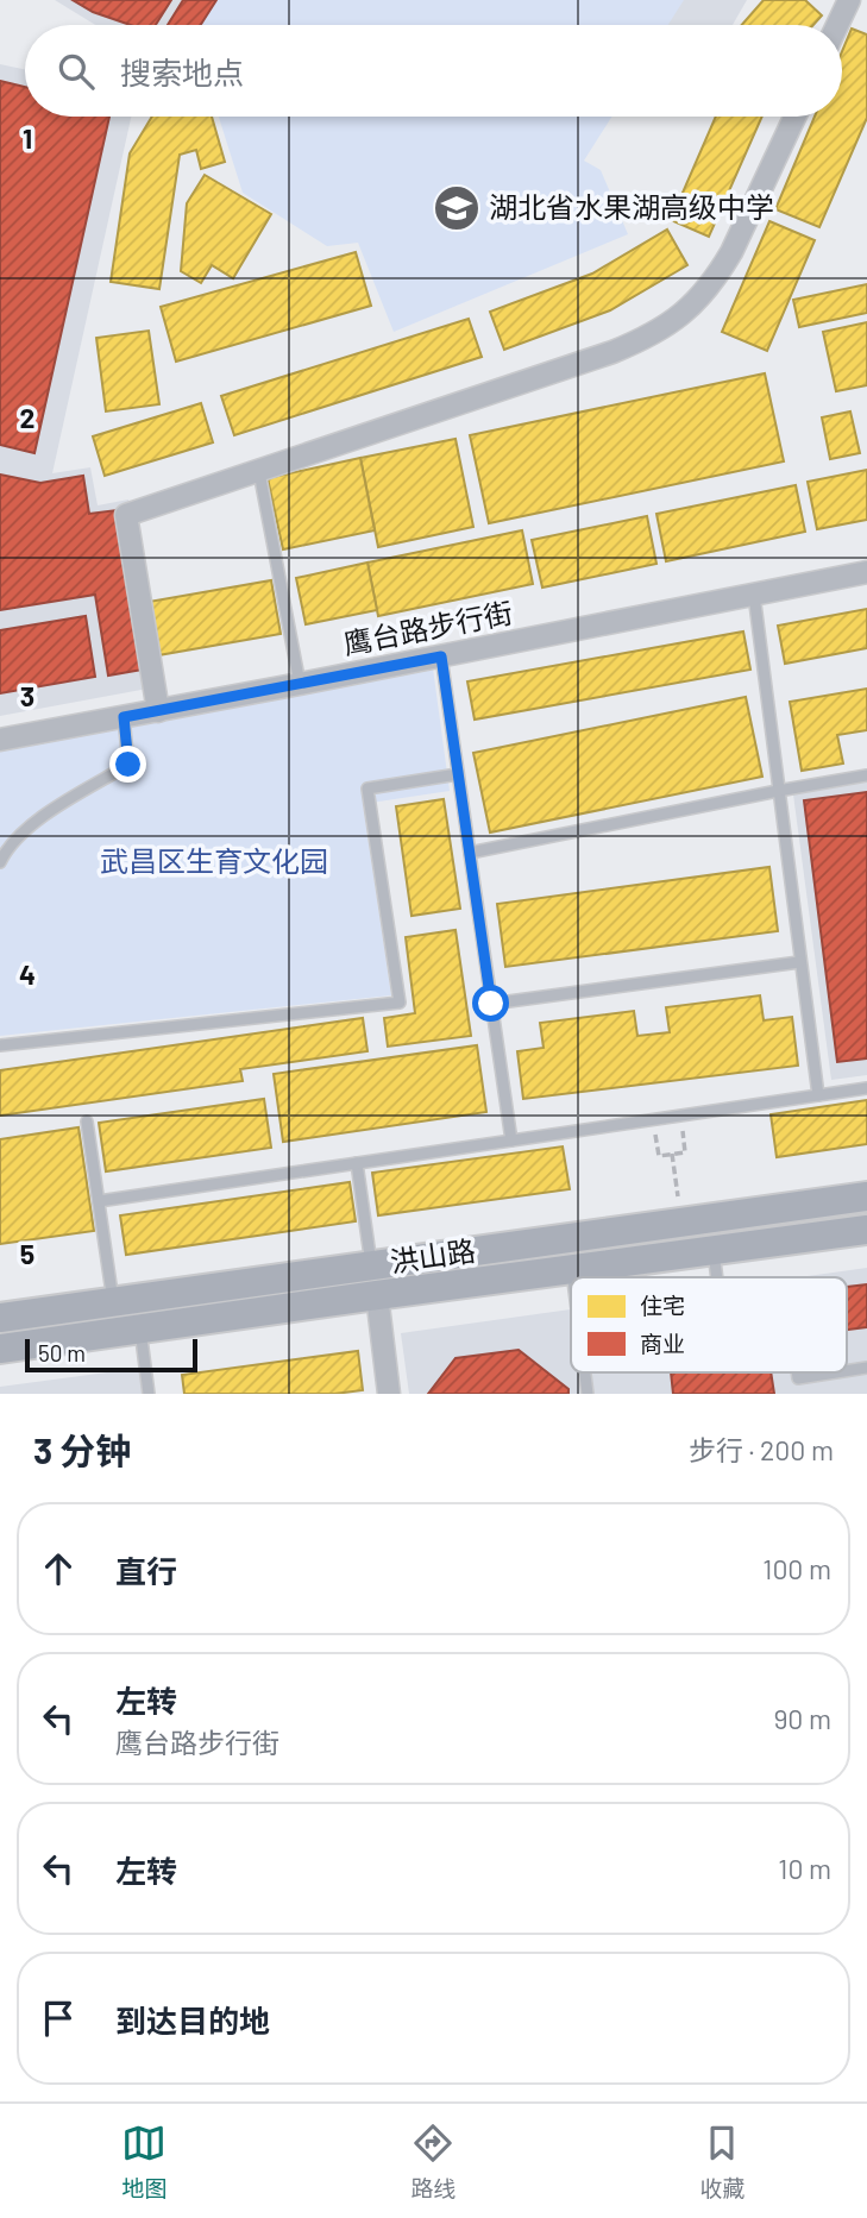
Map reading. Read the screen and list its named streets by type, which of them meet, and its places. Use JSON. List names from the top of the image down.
{
  "streets": {
    "main road": ["洪山路"],
    "street": ["鹰台路步行街"]
  },
  "parks": ["武昌区生育文化园"],
  "places": {
    "school or university": ["湖北省水果湖高级中学"]
  },
  "legend": ["住宅", "商业"],
  "scale_bar": "50 m",
  "page": {
    "search": "搜索地点",
    "scale": "50 m",
    "heading": ["3 分钟", "步行 · 200 m"],
    "list": [
      ["直行", "100 m"],
      ["左转", "鹰台路步行街", "90 m"],
      ["左转", "10 m"],
      "到达目的地"
    ],
    "nav": ["地图", "路线", "收藏"]
  },
  "grid": {
    "rows": [
      "1",
      "2",
      "3",
      "4",
      "5"
    ]
  }
}
